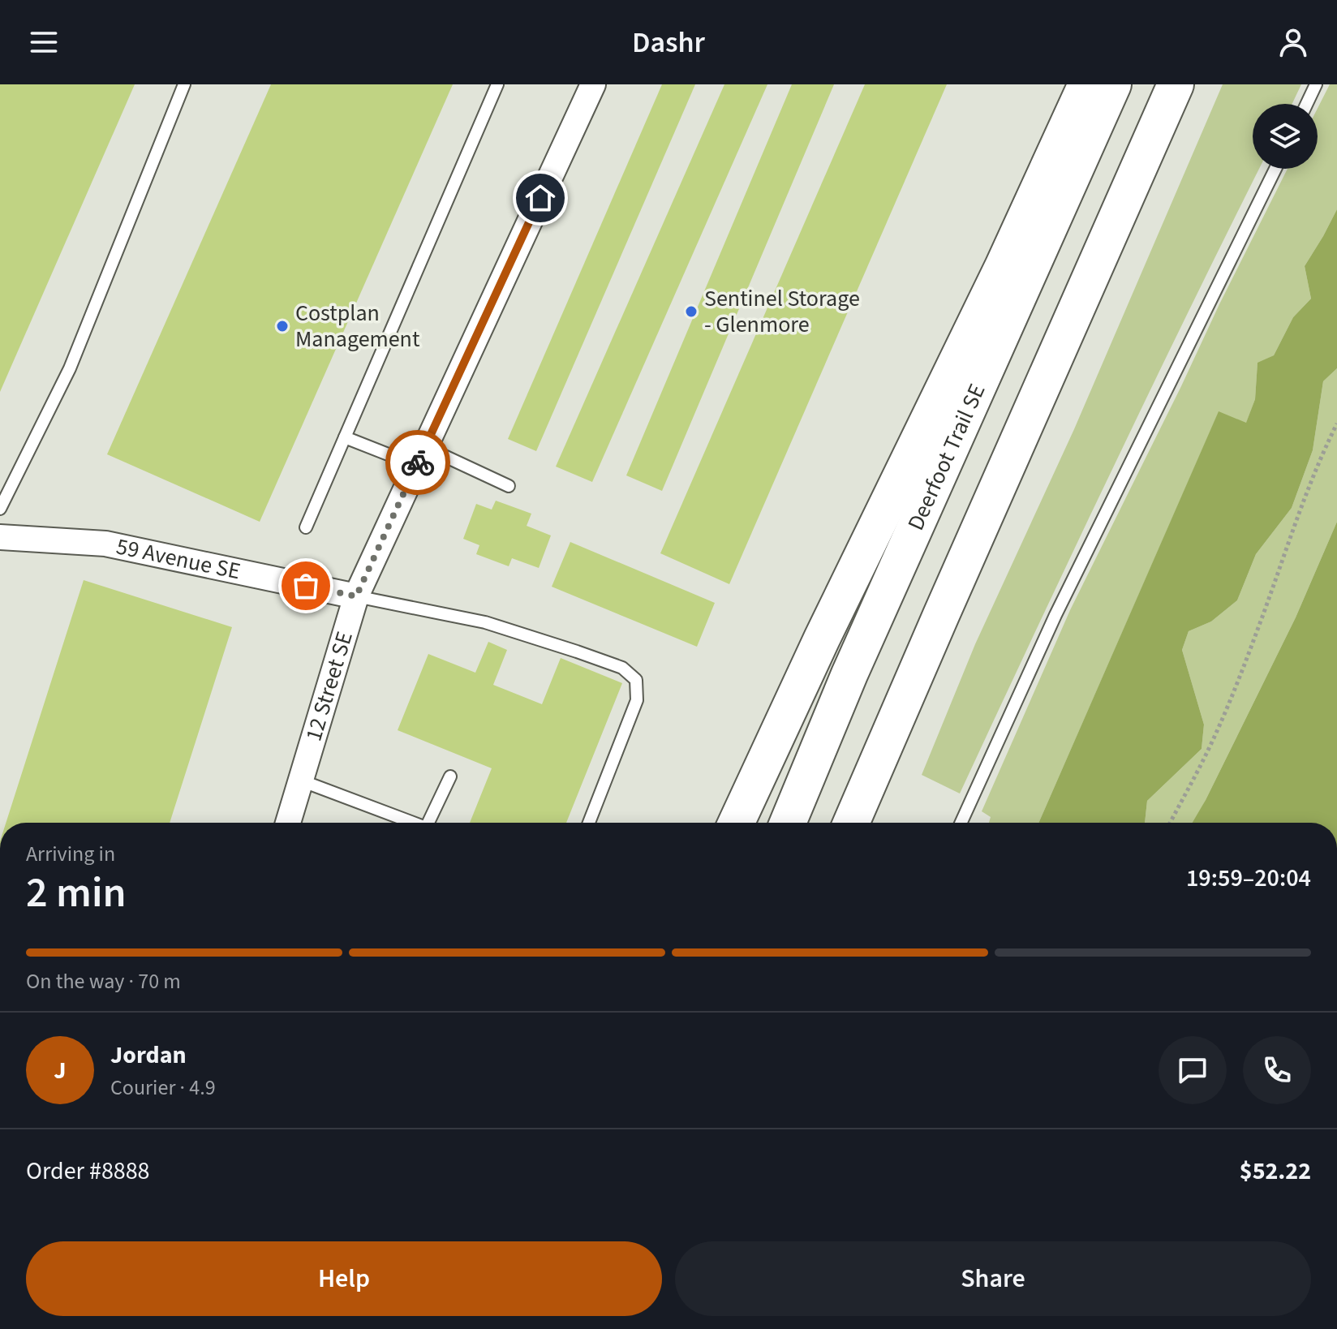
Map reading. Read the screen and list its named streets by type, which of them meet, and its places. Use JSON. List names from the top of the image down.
{
  "streets": {
    "highway": ["Deerfoot Trail SE"],
    "street": ["59 Avenue SE", "12 Street SE"]
  },
  "crossings": [
    ["59 Avenue SE", "12 Street SE"]
  ],
  "places": ["Sentinel Storage - Glenmore", "Costplan Management"],
  "page": {
    "header": "Dashr",
    "heading": ["2 min", "Arriving in", "19:59–20:04"],
    "panel": [
      "Jordan",
      "Courier · 4.9",
      "Order #8888",
      "$52.22"
    ],
    "bar": "On the way · 70 m",
    "round": "J",
    "buttons": ["Help", "Share"]
  }
}
